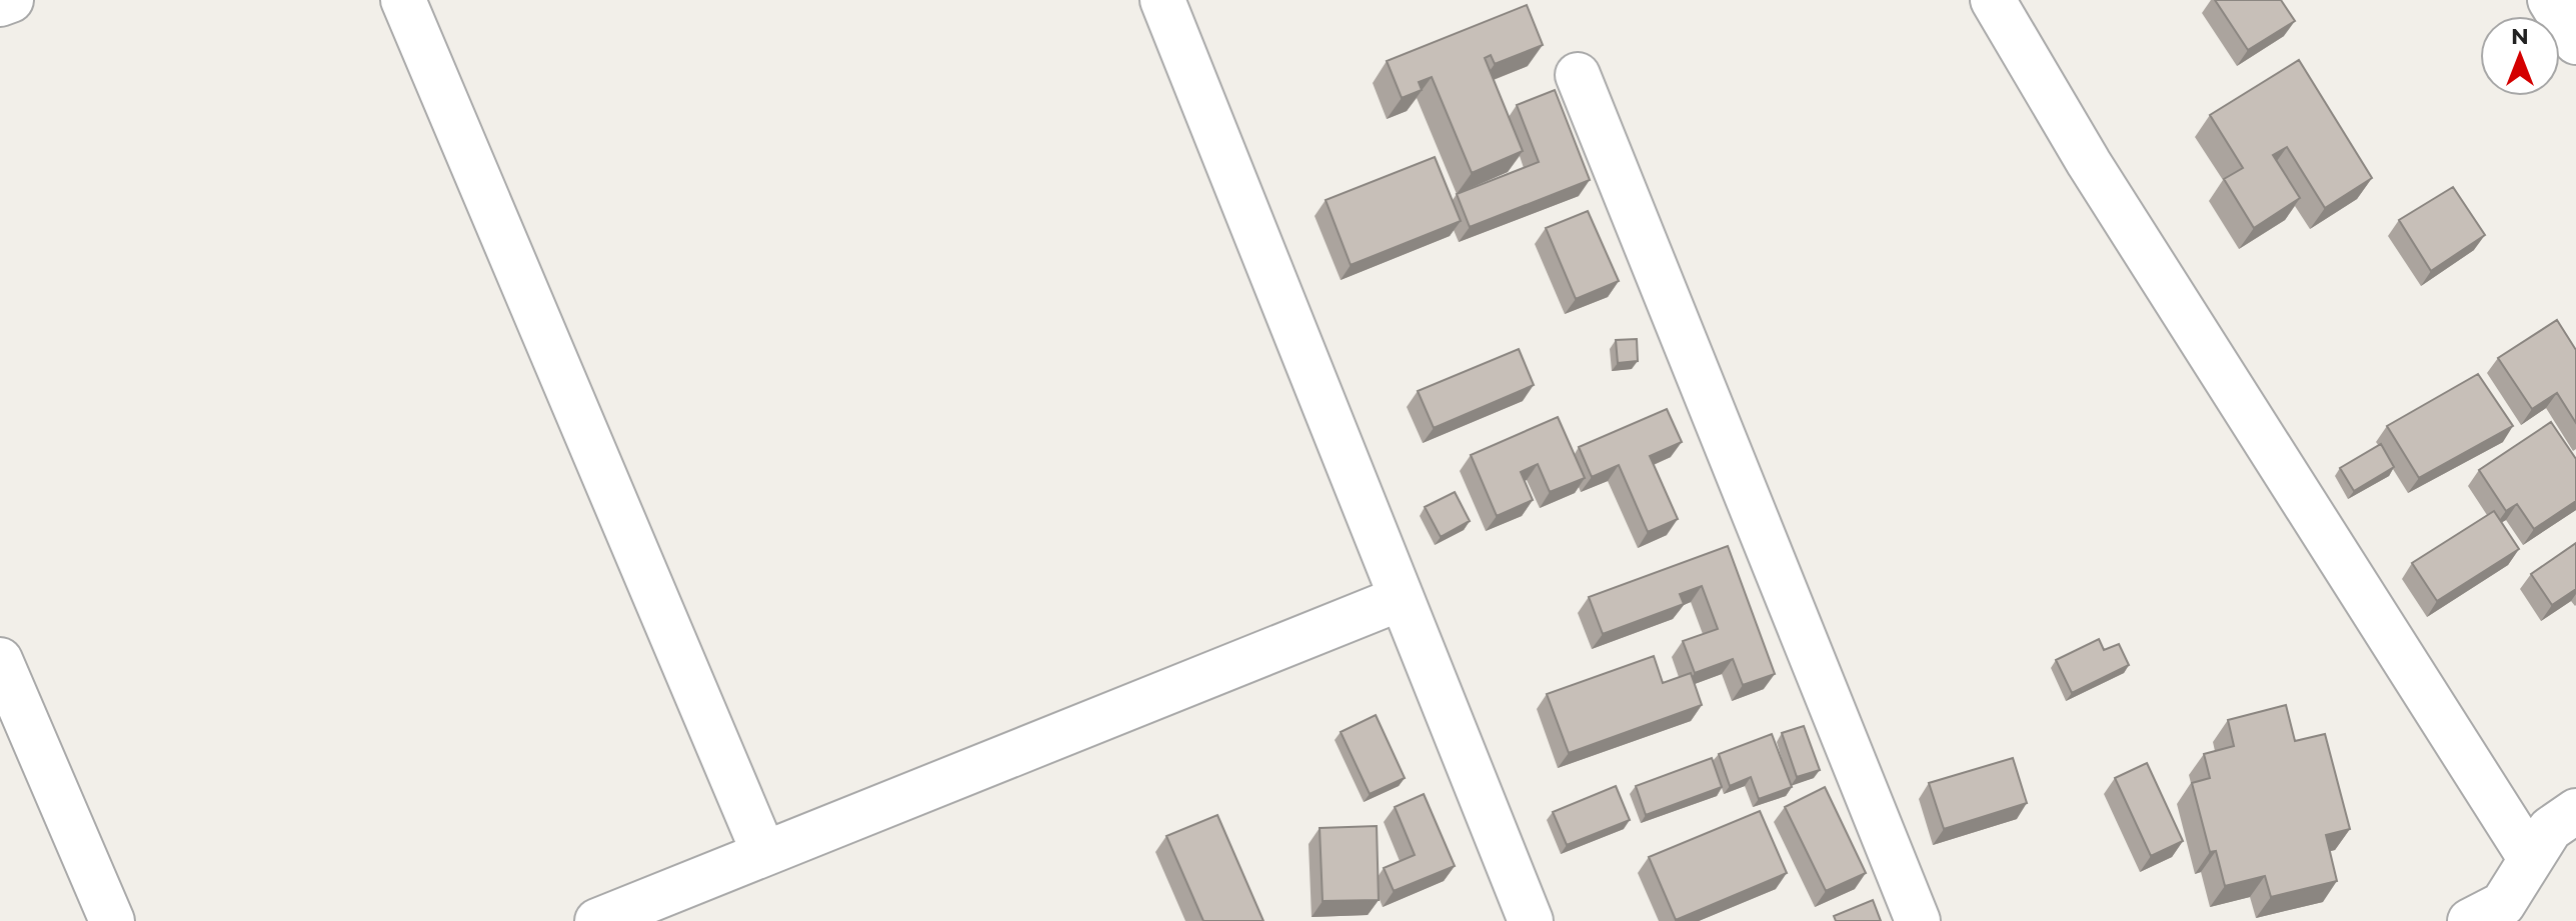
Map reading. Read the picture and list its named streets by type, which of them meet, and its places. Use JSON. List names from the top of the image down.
{
  "north": "top"
}
